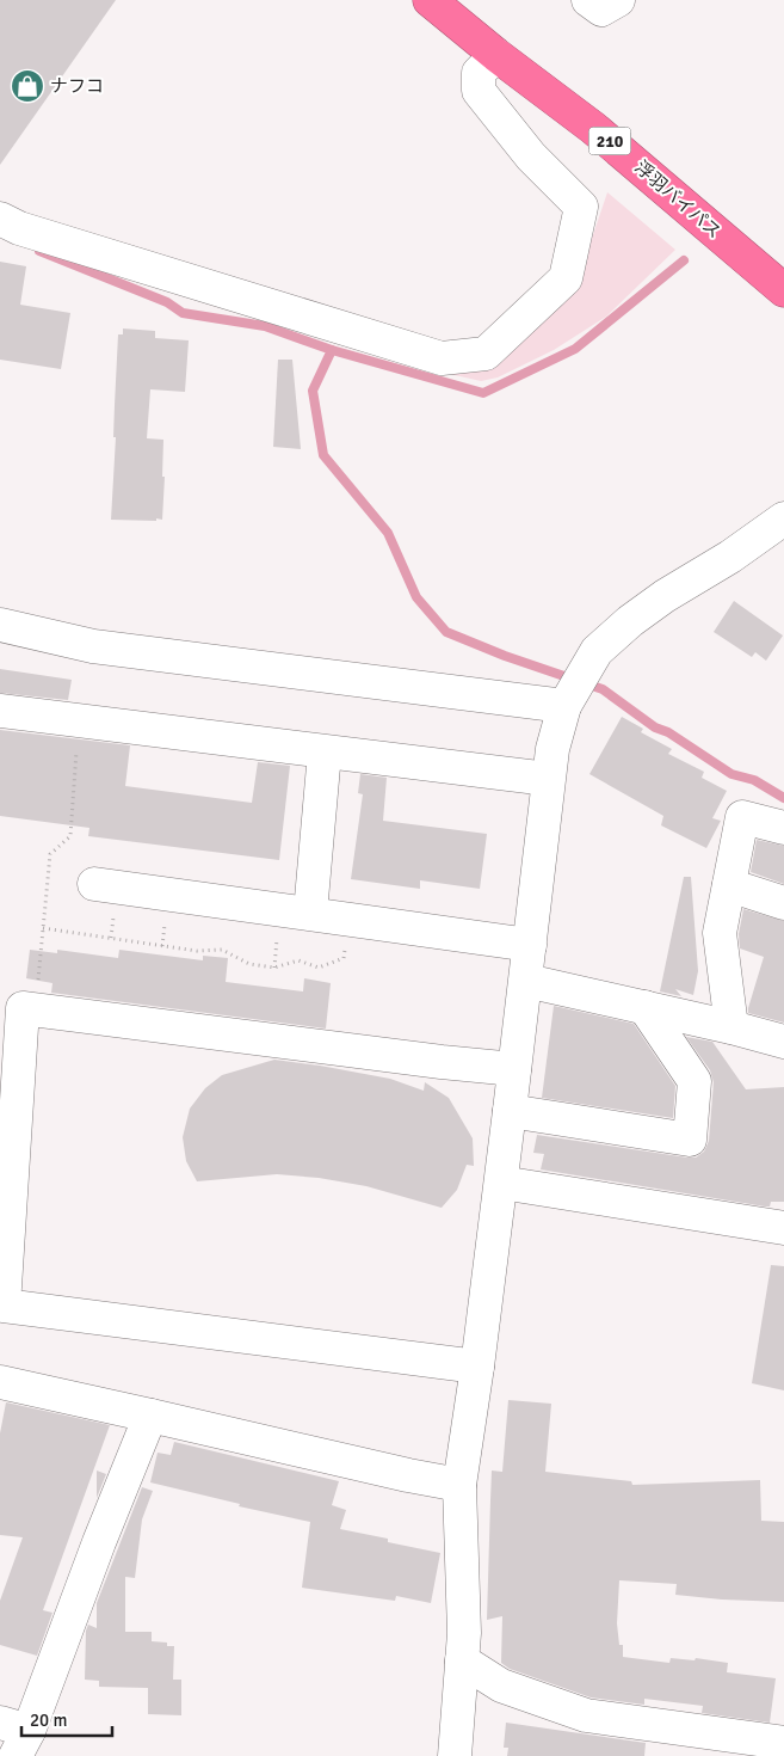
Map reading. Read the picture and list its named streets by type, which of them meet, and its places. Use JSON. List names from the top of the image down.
{
  "streets": {
    "highway": ["210", "浮羽バイパス"]
  },
  "places": {
    "shop": ["ナフコ"]
  },
  "scale_bar": "20 m"
}
